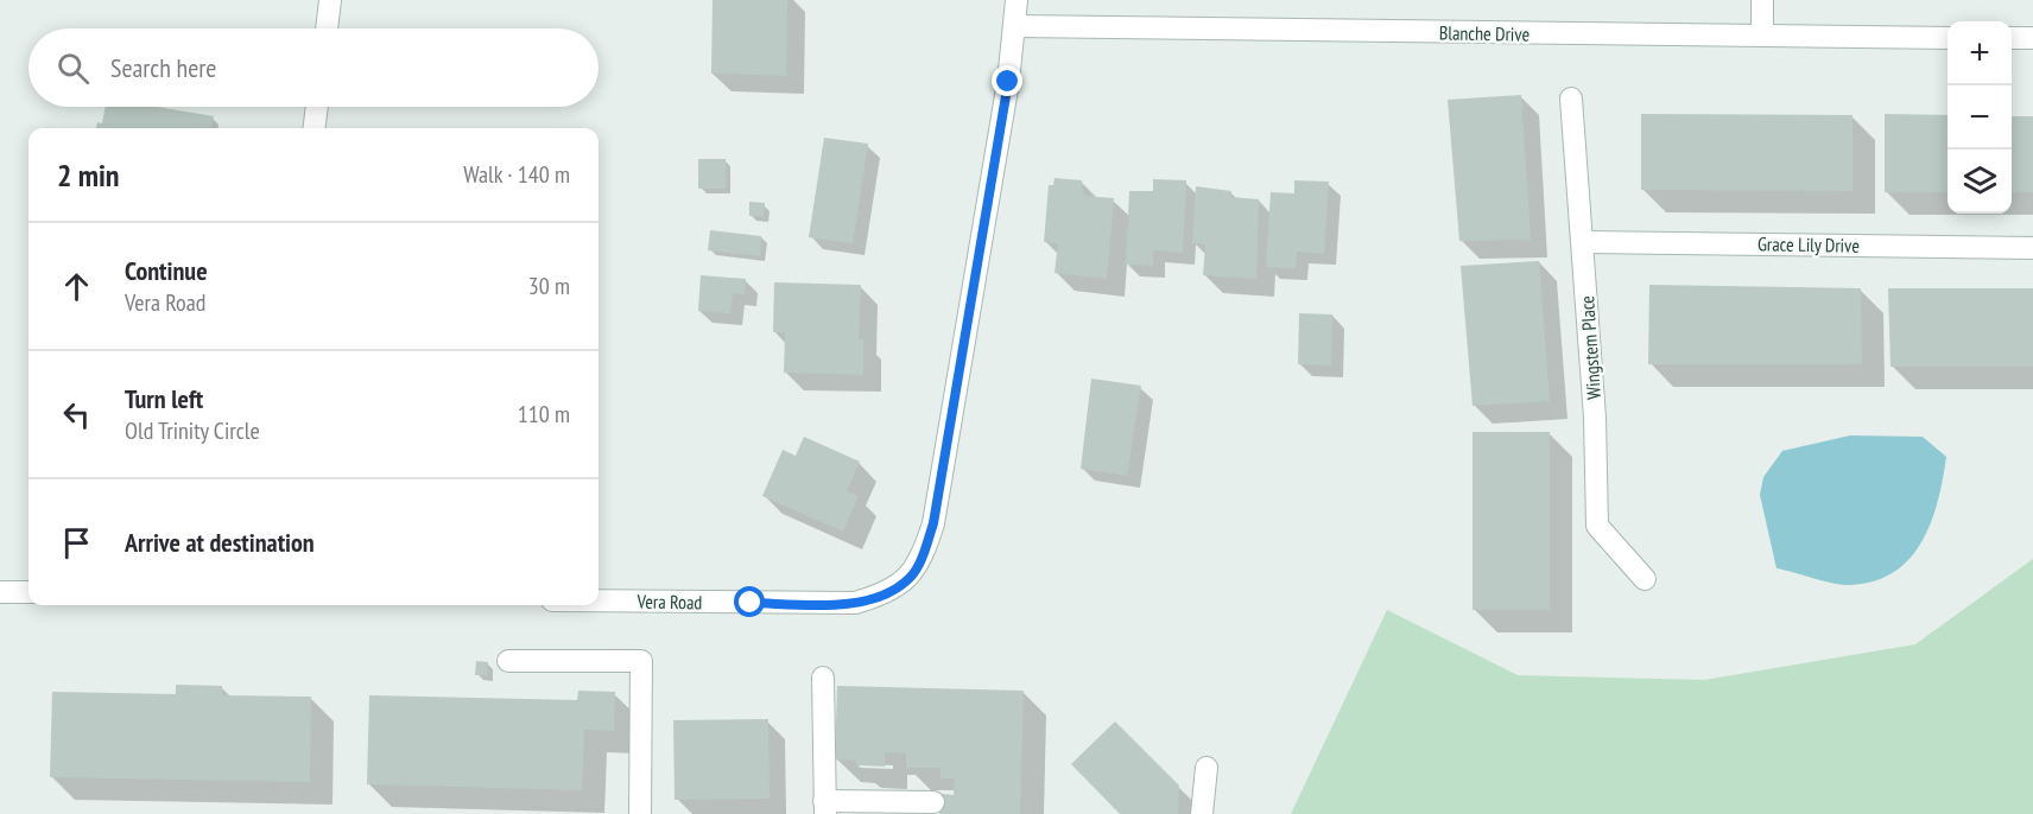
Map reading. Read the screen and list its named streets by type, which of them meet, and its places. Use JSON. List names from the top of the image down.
{
  "streets": {
    "street": [
      "Blanche Drive",
      "Grace Lily Drive",
      "Wingstem Place",
      "Vera Road"
    ]
  },
  "crossings": [
    ["Blanche Drive", "Vera Road"],
    ["Grace Lily Drive", "Wingstem Place"]
  ],
  "page": {
    "map_buttons": ["+", "−"],
    "search": "Search here",
    "heading": ["2 min", "Walk · 140 m"],
    "list": [
      ["Continue", "Vera Road", "30 m"],
      ["Turn left", "Old Trinity Circle", "110 m"],
      "Arrive at destination"
    ]
  }
}
